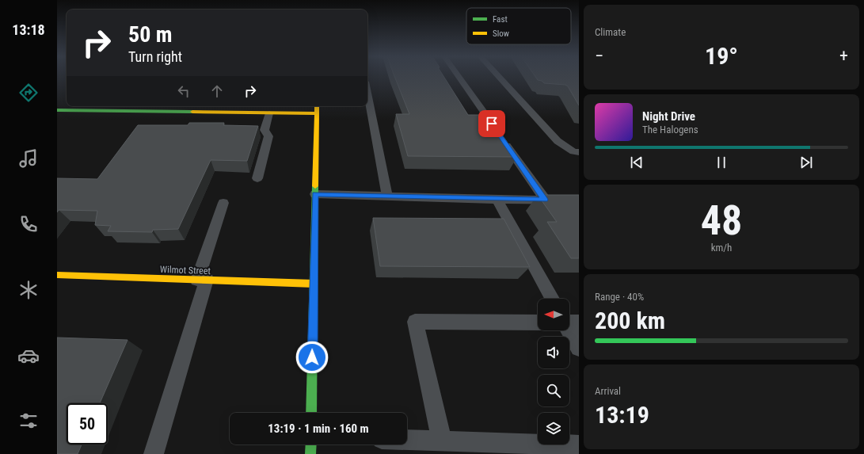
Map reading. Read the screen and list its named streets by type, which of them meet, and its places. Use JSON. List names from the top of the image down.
{
  "streets": {
    "street": ["Wilmot Street"]
  },
  "legend": ["Fast", "Slow"],
  "north": "left",
  "page": {
    "tabs": "13:18",
    "tile": [
      "Climate",
      ["48", "km/h"],
      ["Range · 40%", "200 km"],
      ["Arrival", "13:19"]
    ],
    "turn": ["50 m", "Turn right"],
    "heat": ["−", "19°", "+"],
    "song": ["Night Drive", "The Halogens"],
    "limit": "50",
    "trip": "13:19 · 1 min · 160 m"
  }
}
